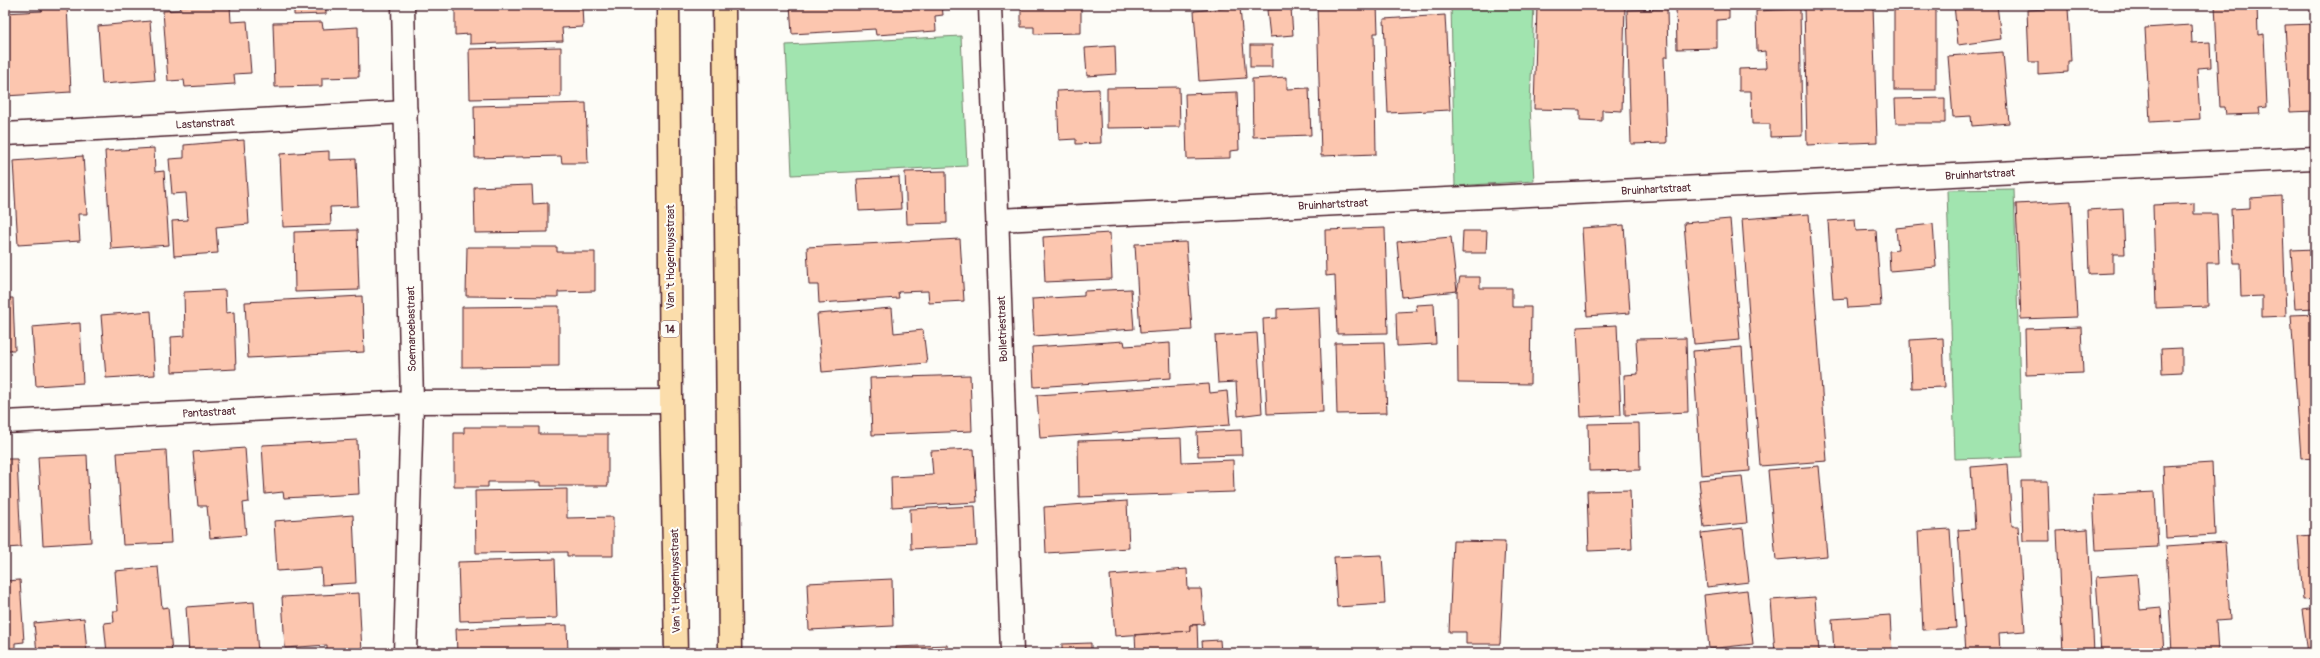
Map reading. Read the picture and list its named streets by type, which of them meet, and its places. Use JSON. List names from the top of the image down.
{
  "streets": {
    "main road": ["Van 't Hogerhuysstraat", "14"],
    "street": [
      "Lastanstraat",
      "Bruinhartstraat",
      "Soemaroebastraat",
      "Bolletriestraat",
      "Pantastraat"
    ]
  },
  "crossings": [
    ["Lastanstraat", "Soemaroebastraat"],
    ["Bruinhartstraat", "Bolletriestraat"],
    ["Van 't Hogerhuysstraat", "Pantastraat"],
    ["Soemaroebastraat", "Pantastraat"]
  ]
}
